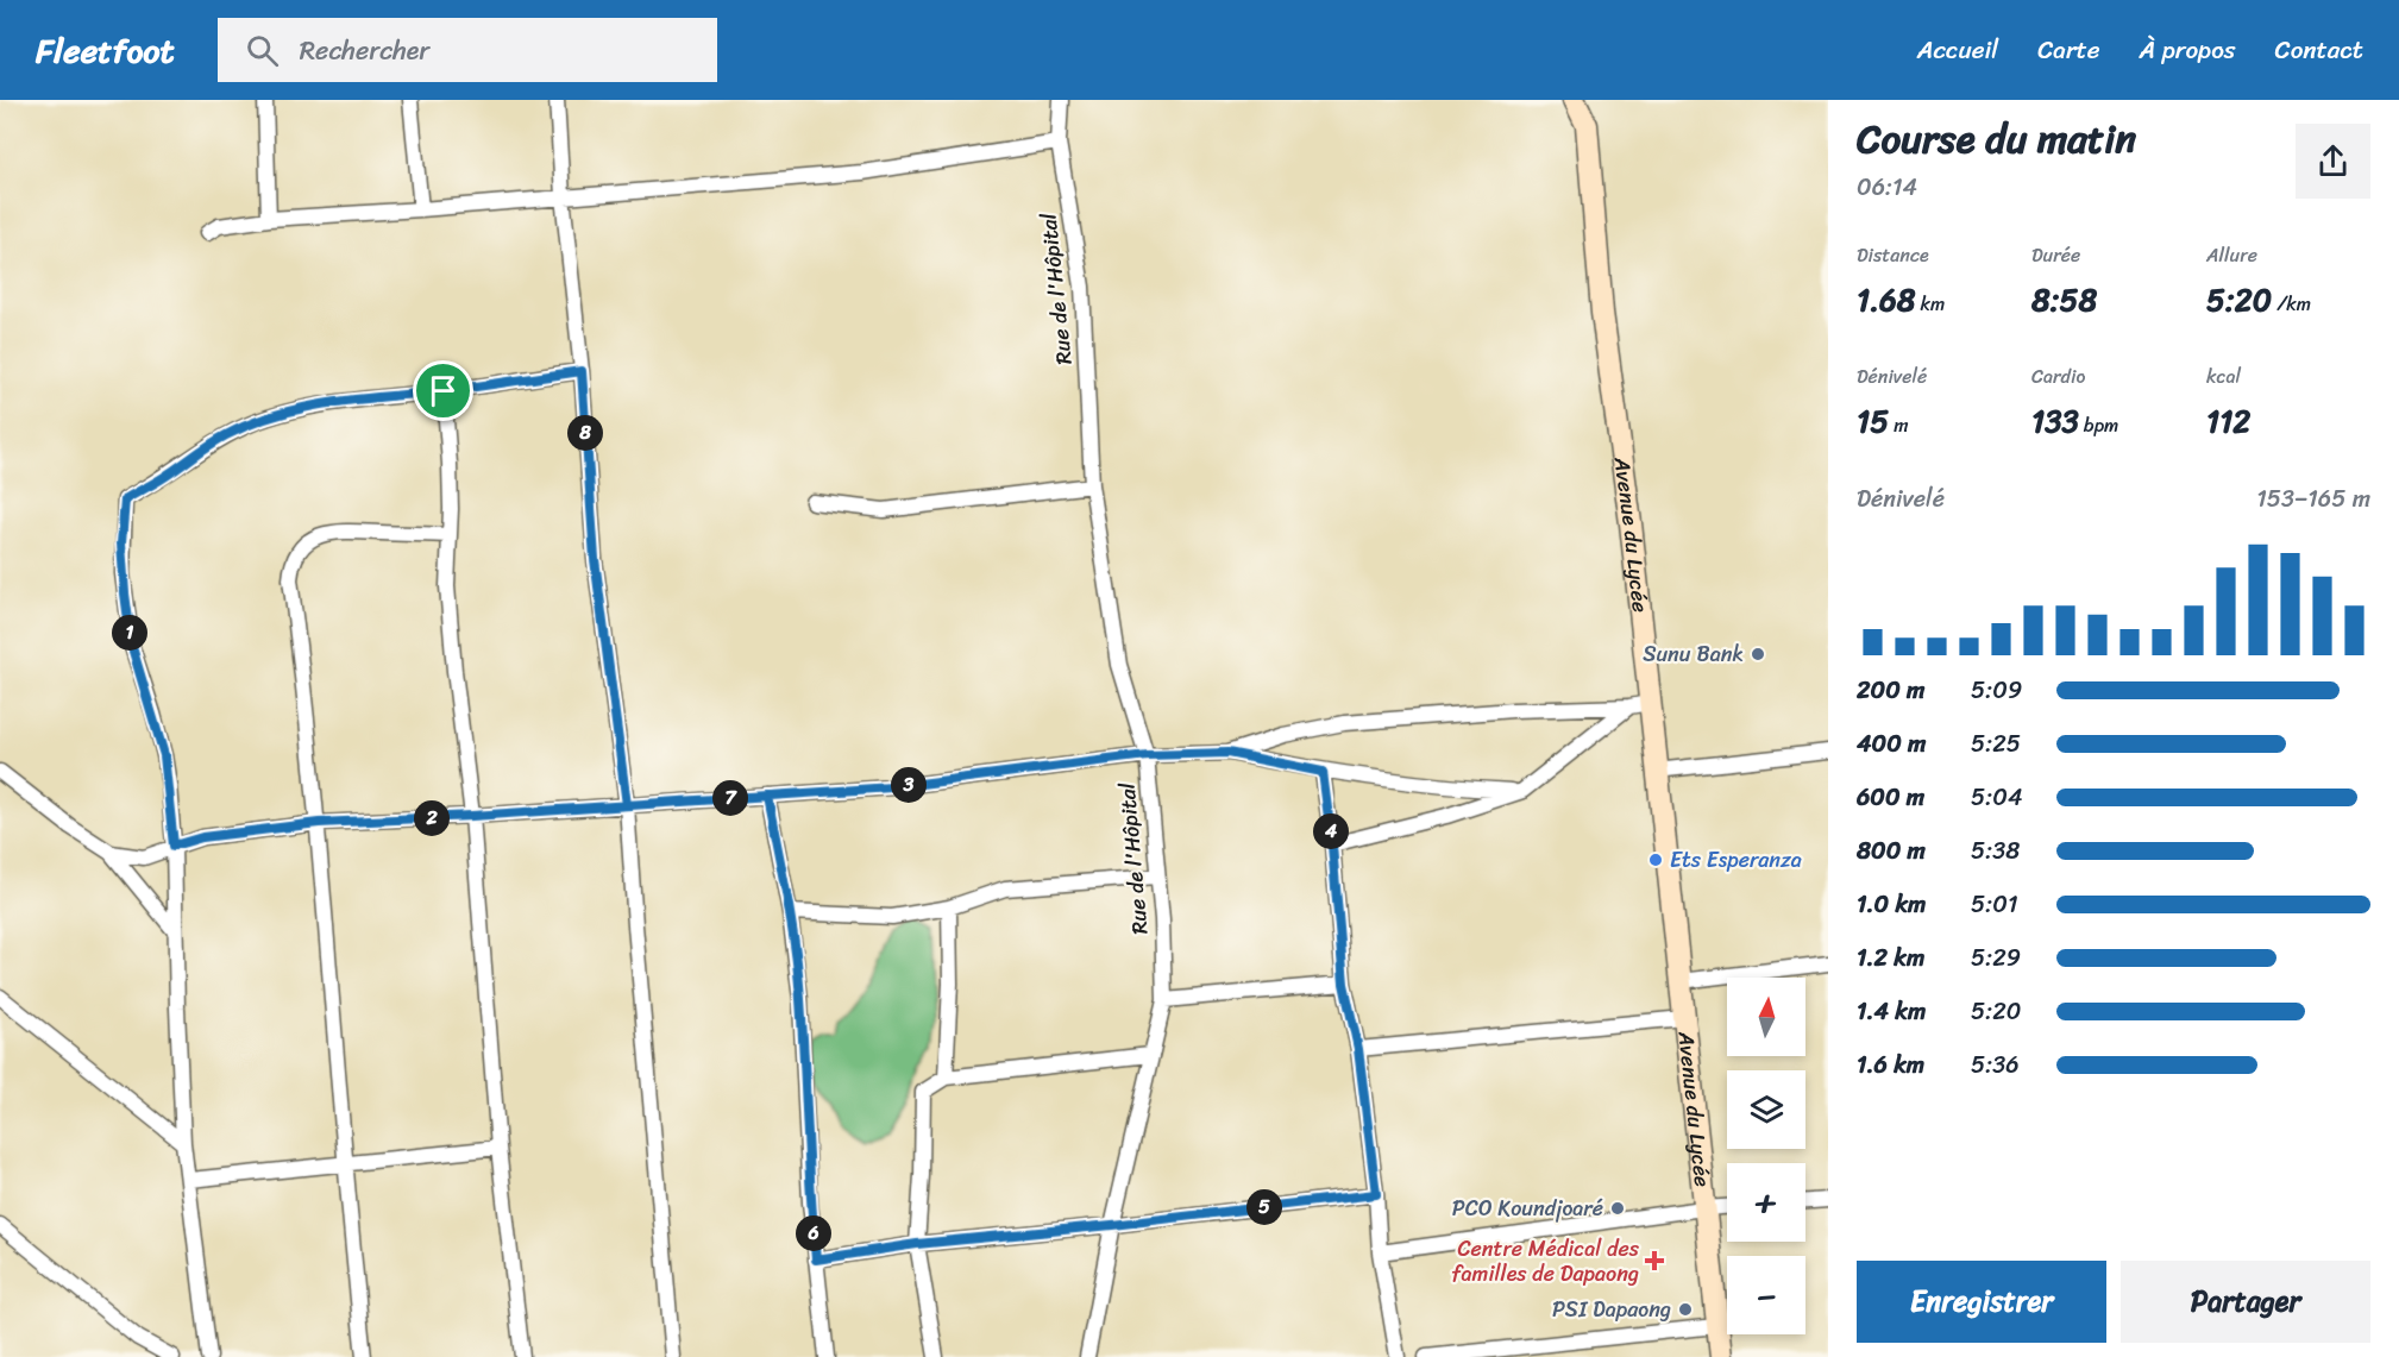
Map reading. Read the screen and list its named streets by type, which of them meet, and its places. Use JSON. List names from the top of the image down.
{
  "streets": {
    "main road": ["Avenue du Lycée"],
    "street": ["Rue de l'Hôpital"]
  },
  "places": {
    "other": [
      "Sunu Bank",
      "Ets Esperanza",
      "PCO Koundjoaré",
      "PSI Dapaong"
    ],
    "health": ["Centre Médical des familles de Dapaong"]
  },
  "north": "top",
  "page": {
    "header": "Fleetfoot",
    "search": "Rechercher",
    "nav": [
      "Accueil",
      "Carte",
      "À propos",
      "Contact"
    ],
    "heading": ["Course du matin", "06:14"],
    "stats": [
      ["Distance", "1.68 km"],
      ["Durée", "8:58"],
      ["Allure", "5:20 /km"],
      ["Dénivelé", "15 m"],
      ["Cardio", "133 bpm"],
      ["kcal", "112"]
    ],
    "pins": [
      "8",
      "1",
      "3",
      "7",
      "2",
      "4",
      "5",
      "6"
    ],
    "chart": ["Dénivelé", "153–165 m"],
    "list": [
      {
        "name": "200 m",
        "note": "5:09"
      },
      {
        "name": "400 m",
        "note": "5:25"
      },
      {
        "name": "600 m",
        "note": "5:04"
      },
      {
        "name": "800 m",
        "note": "5:38"
      },
      {
        "name": "1.0 km",
        "note": "5:01"
      },
      {
        "name": "1.2 km",
        "note": "5:29"
      },
      {
        "name": "1.4 km",
        "note": "5:20"
      },
      {
        "name": "1.6 km",
        "note": "5:36"
      }
    ],
    "map_buttons": ["+", "−"],
    "buttons": ["Enregistrer", "Partager"]
  }
}
